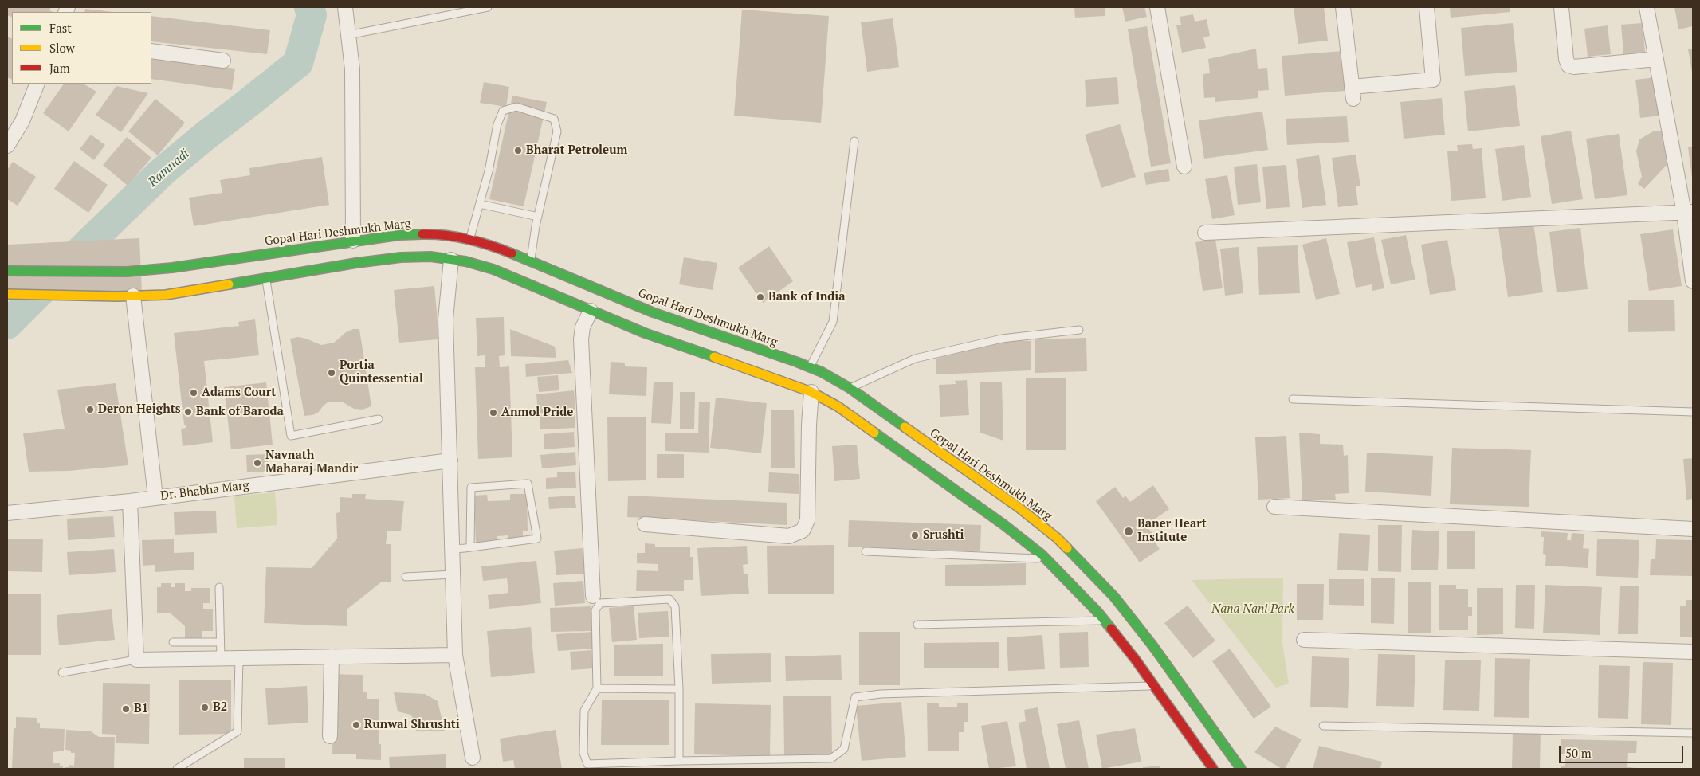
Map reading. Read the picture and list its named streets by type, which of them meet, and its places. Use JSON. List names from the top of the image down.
{
  "streets": {
    "main road": ["Gopal Hari Deshmukh Marg"],
    "street": ["Dr. Bhabha Marg"]
  },
  "water": ["Ramnadi"],
  "parks": ["Nana Nani Park"],
  "places": [
    "Bharat Petroleum",
    "Bank of India",
    "Portia Quintessential",
    "Adams Court",
    "Deron Heights",
    "Bank of Baroda",
    "Anmol Pride",
    "Navnath Maharaj Mandir",
    "Baner Heart Institute",
    "Srushti",
    "B2",
    "B1",
    "Runwal Shrushti"
  ],
  "legend": ["Fast", "Slow", "Jam"],
  "scale_bar": "50 m"
}
